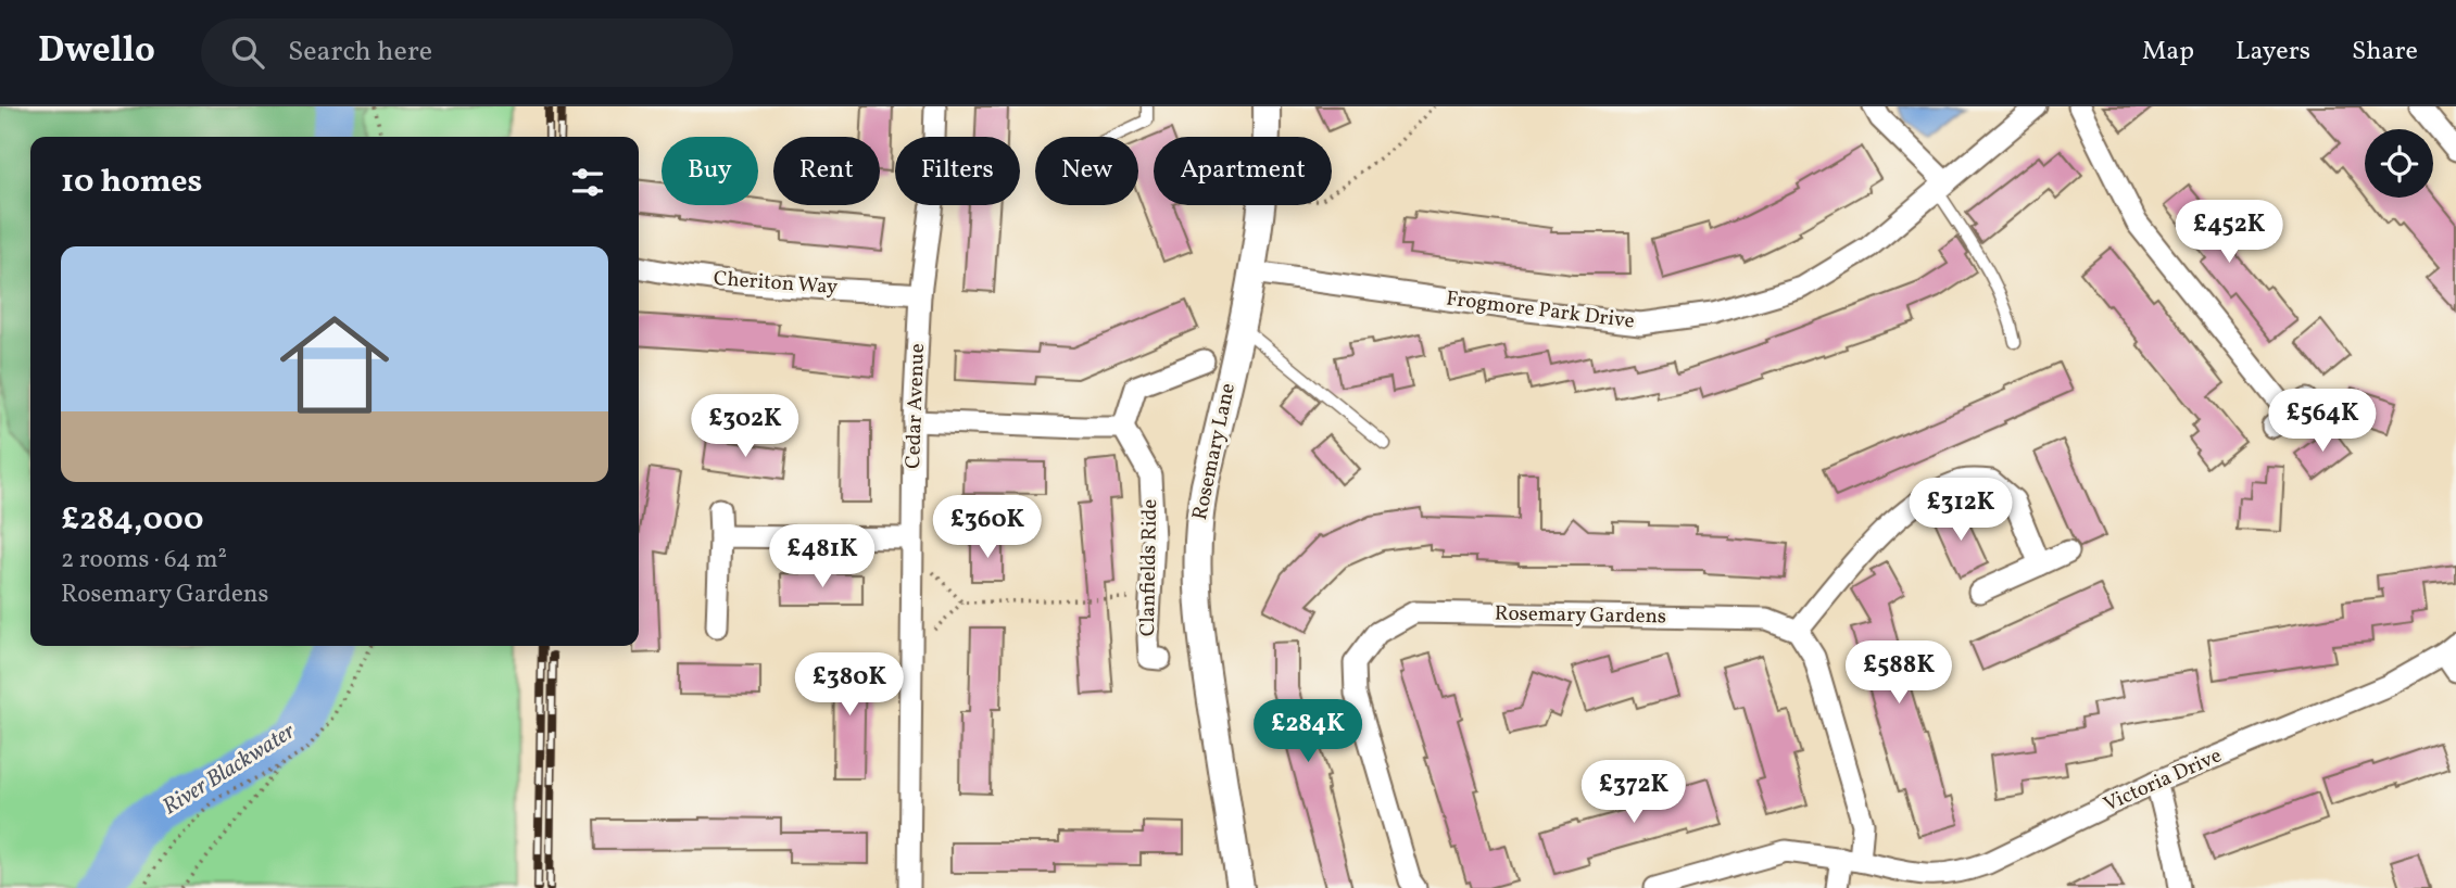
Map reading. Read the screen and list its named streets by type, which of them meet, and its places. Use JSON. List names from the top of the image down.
{
  "streets": {
    "street": [
      "Cheriton Way",
      "Frogmore Park Drive",
      "Cedar Avenue",
      "Rosemary Lane",
      "Clanfields Ride",
      "Rosemary Gardens",
      "Victoria Drive"
    ]
  },
  "crossings": [
    ["Cheriton Way", "Cedar Avenue"],
    ["Frogmore Park Drive", "Rosemary Lane"]
  ],
  "water": ["River Blackwater"],
  "page": {
    "header": "Dwello",
    "search": "Search here",
    "nav": ["Map", "Layers", "Share"],
    "chip": [
      "Buy",
      "Rent",
      "Filters",
      "New",
      "Apartment"
    ],
    "heading": "10 homes",
    "price": [
      "£452K",
      "£564K",
      "£302K",
      "£312K",
      "£360K",
      "£481K",
      "£588K",
      "£380K",
      "£284K",
      "£372K"
    ],
    "list": [
      {
        "name": "£284,000",
        "note": "2 rooms · 64 m² · Rosemary Gardens"
      }
    ]
  }
}
